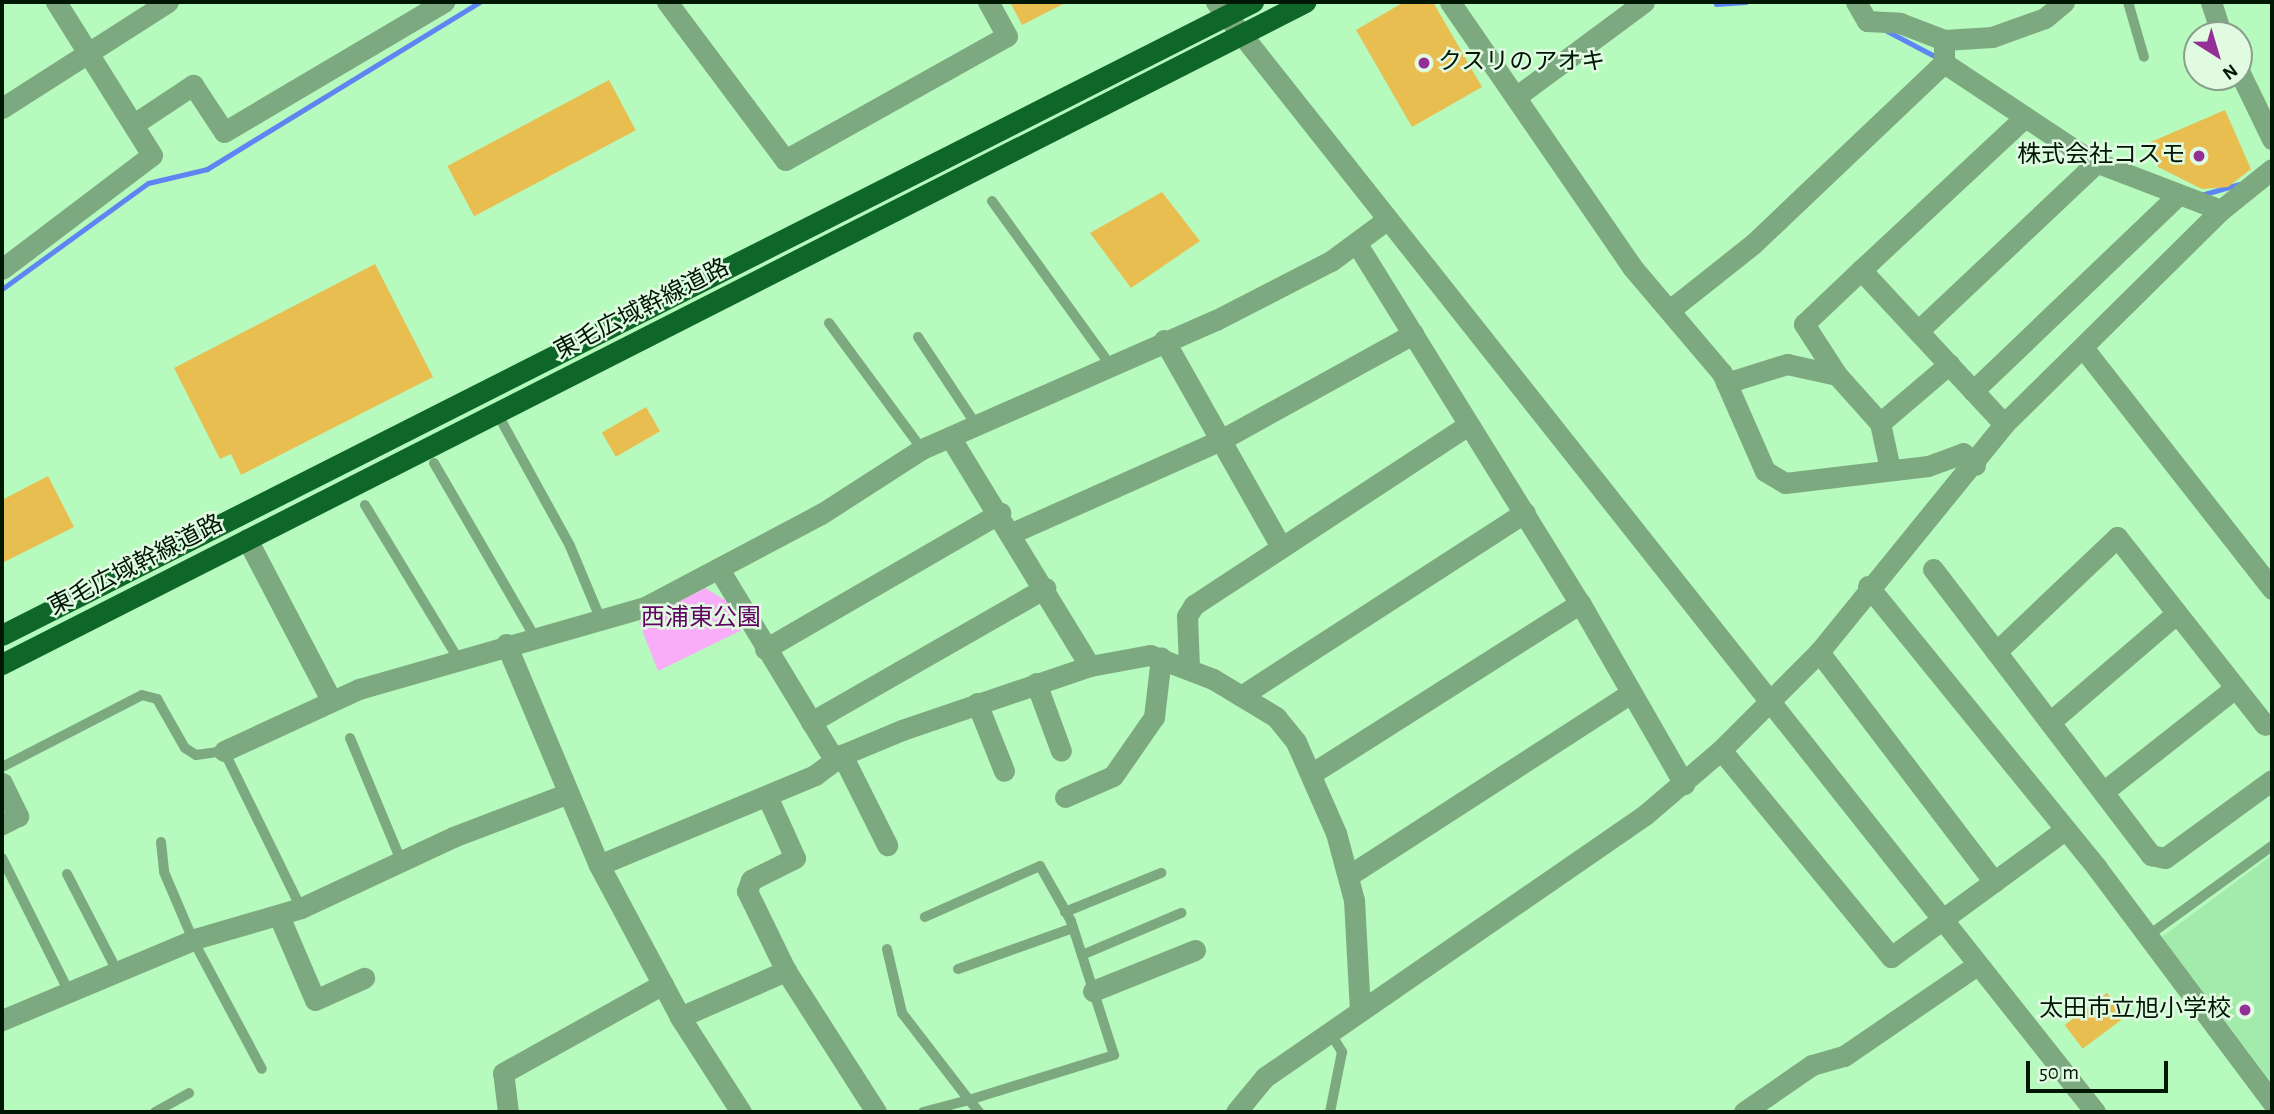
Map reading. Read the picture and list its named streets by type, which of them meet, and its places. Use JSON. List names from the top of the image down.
{
  "streets": {
    "highway": ["東毛広域幹線道路"]
  },
  "parks": ["西浦東公園"],
  "places": ["クスリのアオキ", "株式会社コスモ", "太田市立旭小学校"],
  "scale_bar": "50 m",
  "north": "bottom right"
}
